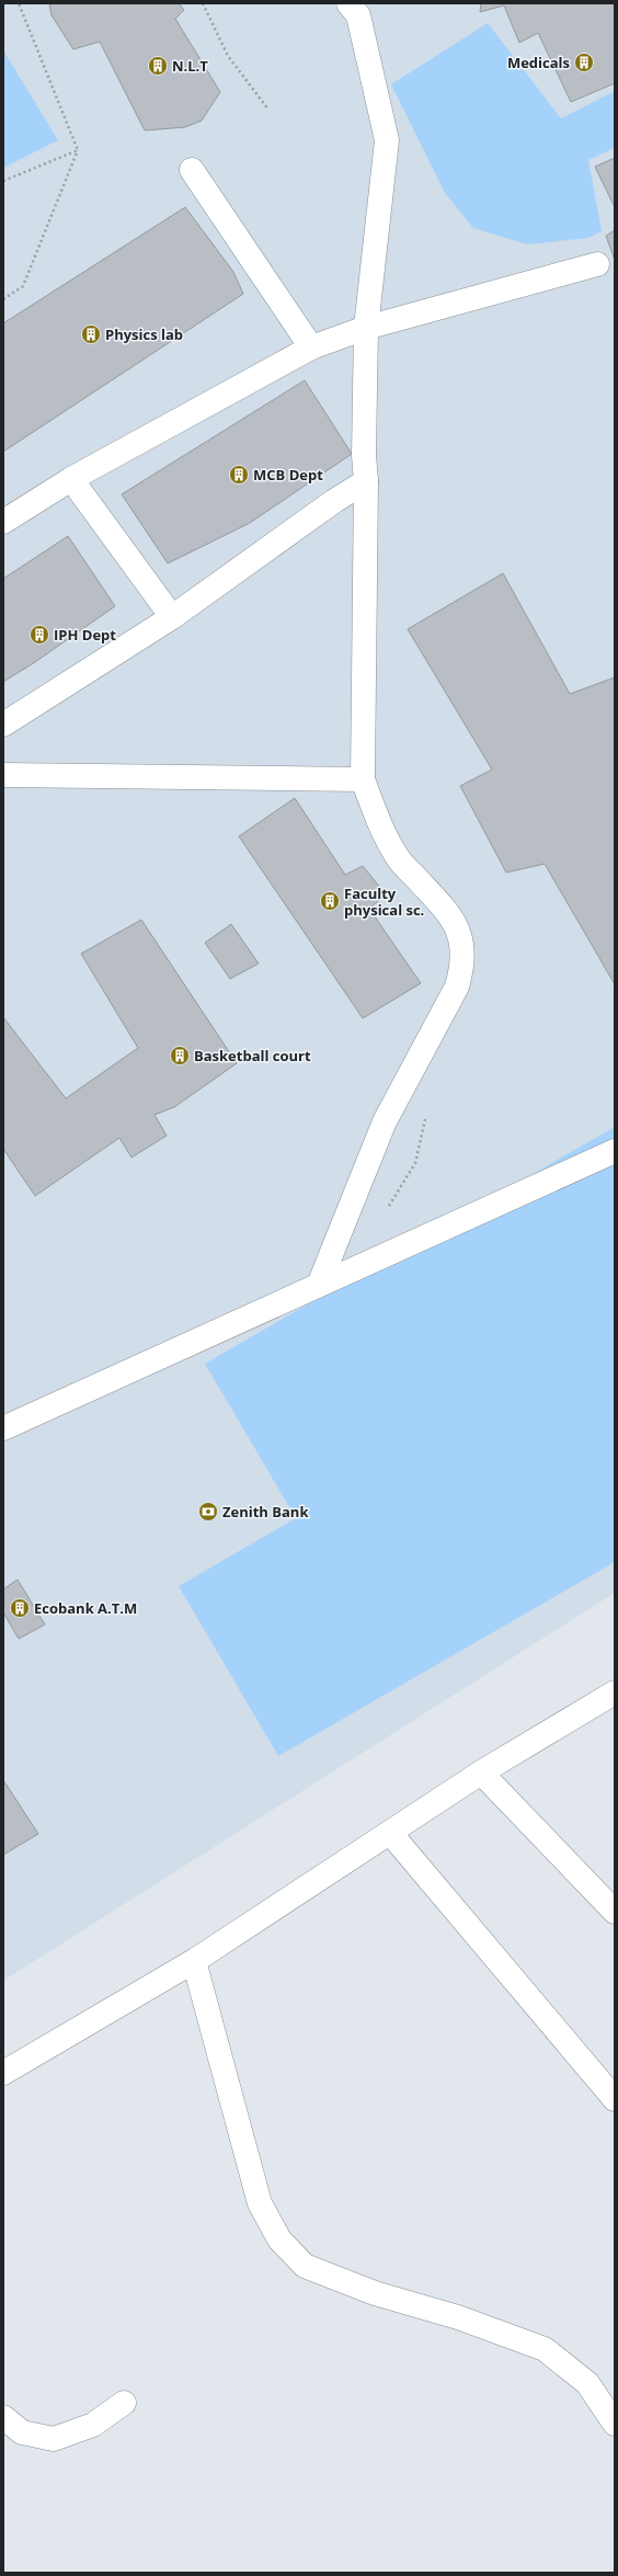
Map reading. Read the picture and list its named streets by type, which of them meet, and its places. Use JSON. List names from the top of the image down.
{
  "places": {
    "building": [
      "Medicals",
      "N.L.T",
      "Physics lab",
      "MCB Dept",
      "IPH Dept",
      "Faculty physical sc.",
      "Basketball court",
      "Ecobank A.T.M"
    ],
    "bank": ["Zenith Bank"]
  }
}
